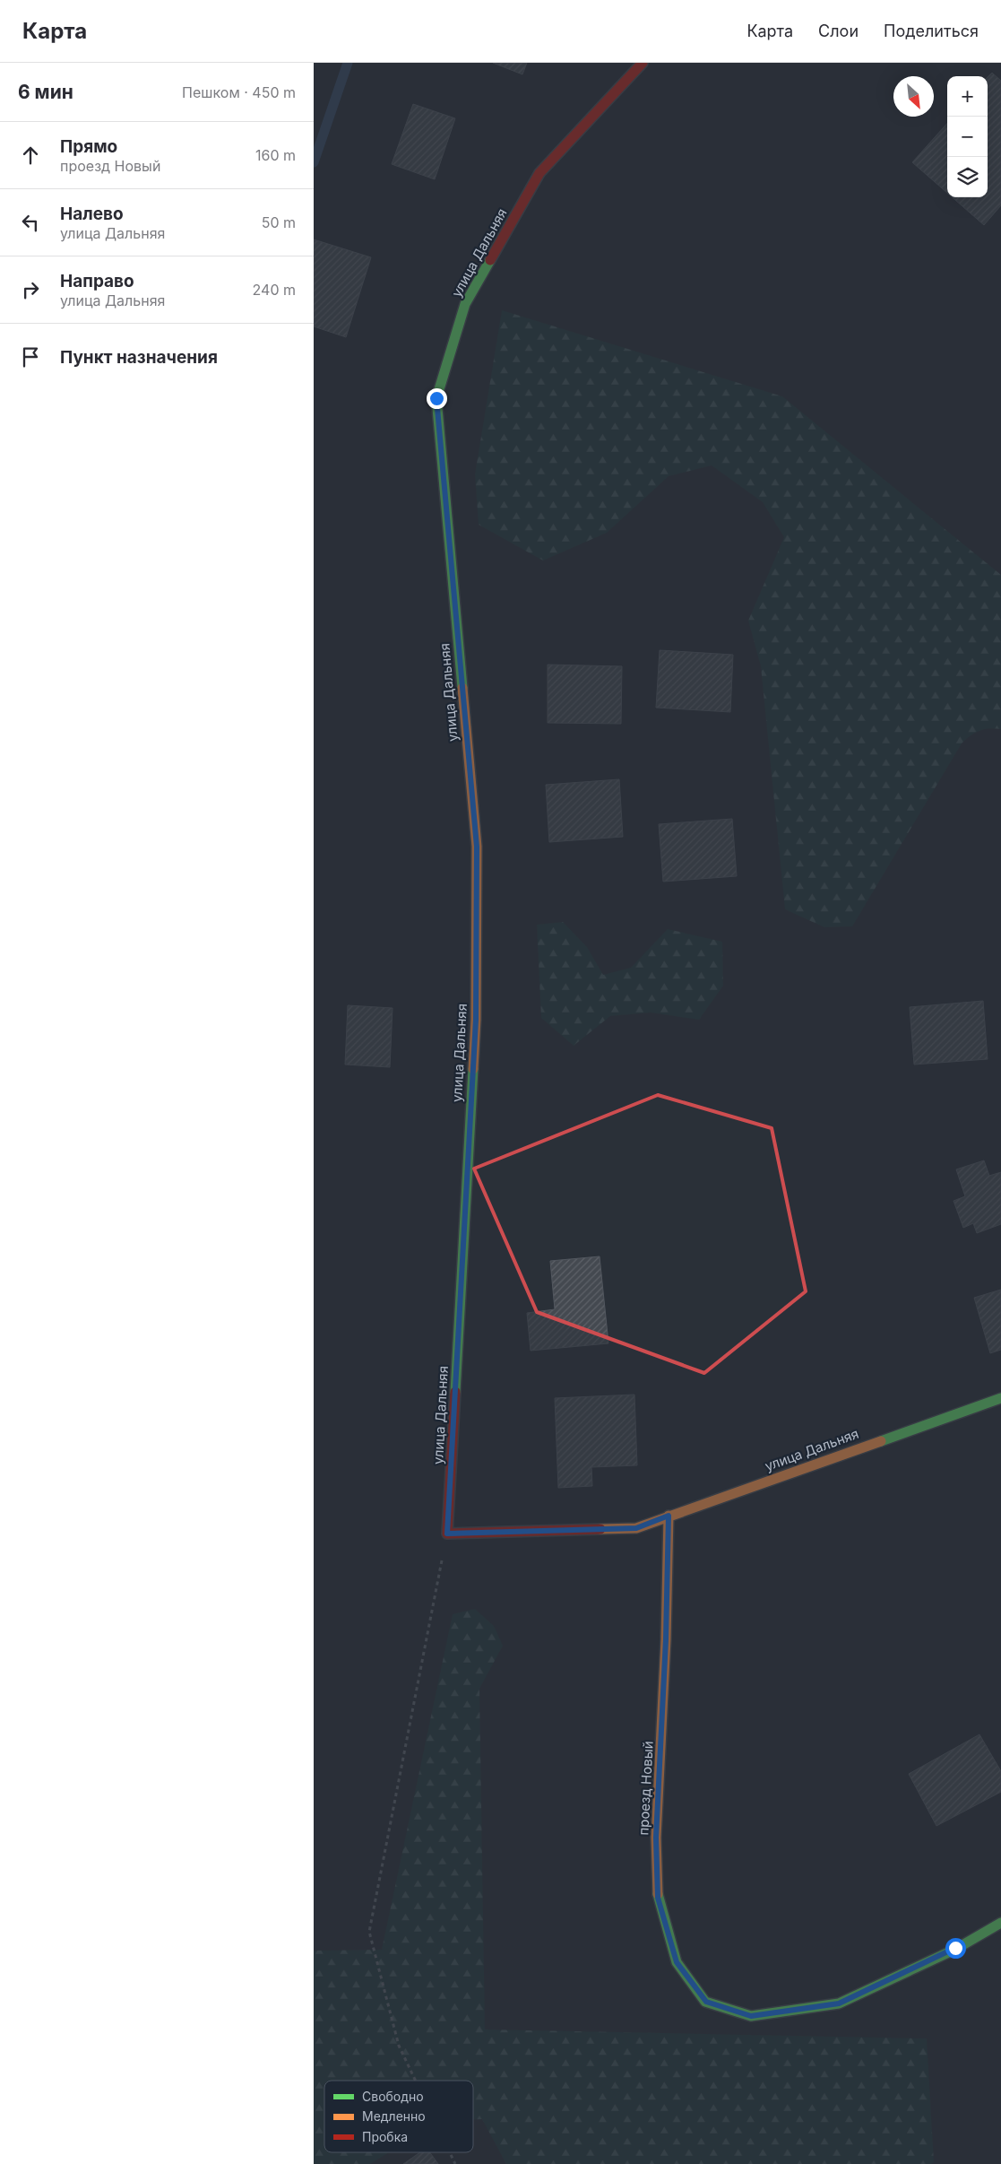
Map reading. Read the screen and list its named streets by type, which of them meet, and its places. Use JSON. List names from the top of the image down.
{
  "streets": {
    "street": ["улица Дальняя", "проезд Новый"]
  },
  "crossings": [
    ["улица Дальняя", "проезд Новый"]
  ],
  "legend": ["Свободно", "Медленно", "Пробка"],
  "north": "bottom right",
  "page": {
    "header": "Карта",
    "nav": ["Карта", "Слои", "Поделиться"],
    "heading": ["6 мин", "Пешком · 450 m"],
    "map_buttons": ["+", "−"],
    "list": [
      ["Прямо", "проезд Новый", "160 m"],
      ["Налево", "улица Дальняя", "50 m"],
      ["Направо", "улица Дальняя", "240 m"],
      "Пункт назначения"
    ]
  }
}
